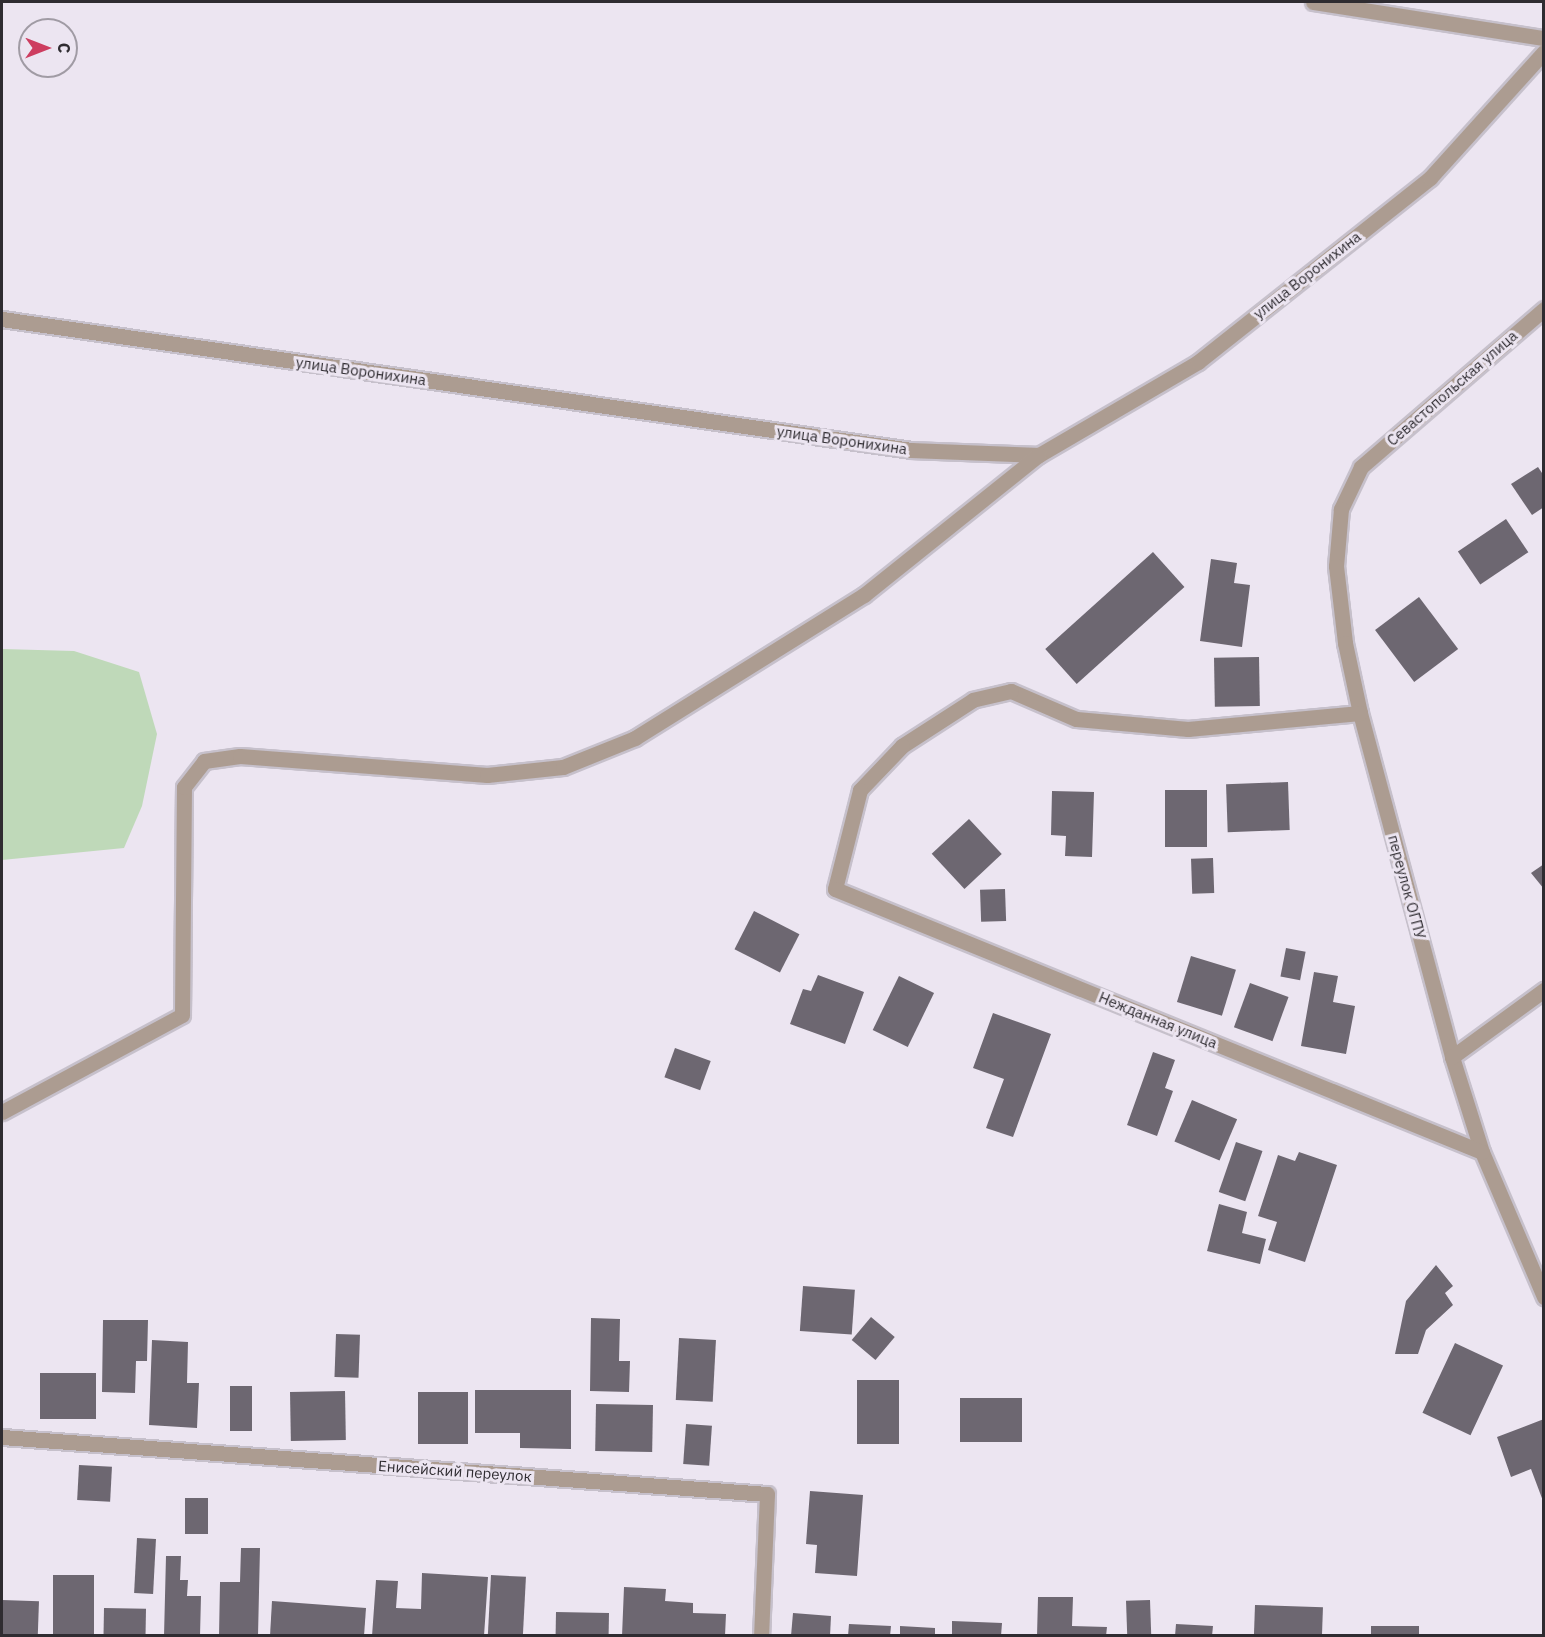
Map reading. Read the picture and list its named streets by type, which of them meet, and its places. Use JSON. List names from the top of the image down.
{
  "streets": {
    "street": [
      "улица Воронихина",
      "Севастопольская улица",
      "переулок ОГПУ",
      "Нежданная улица",
      "Енисейский переулок"
    ]
  },
  "crossings": [
    ["Севастопольская улица", "переулок ОГПУ"],
    ["переулок ОГПУ", "Нежданная улица"]
  ],
  "north": "right"
}
